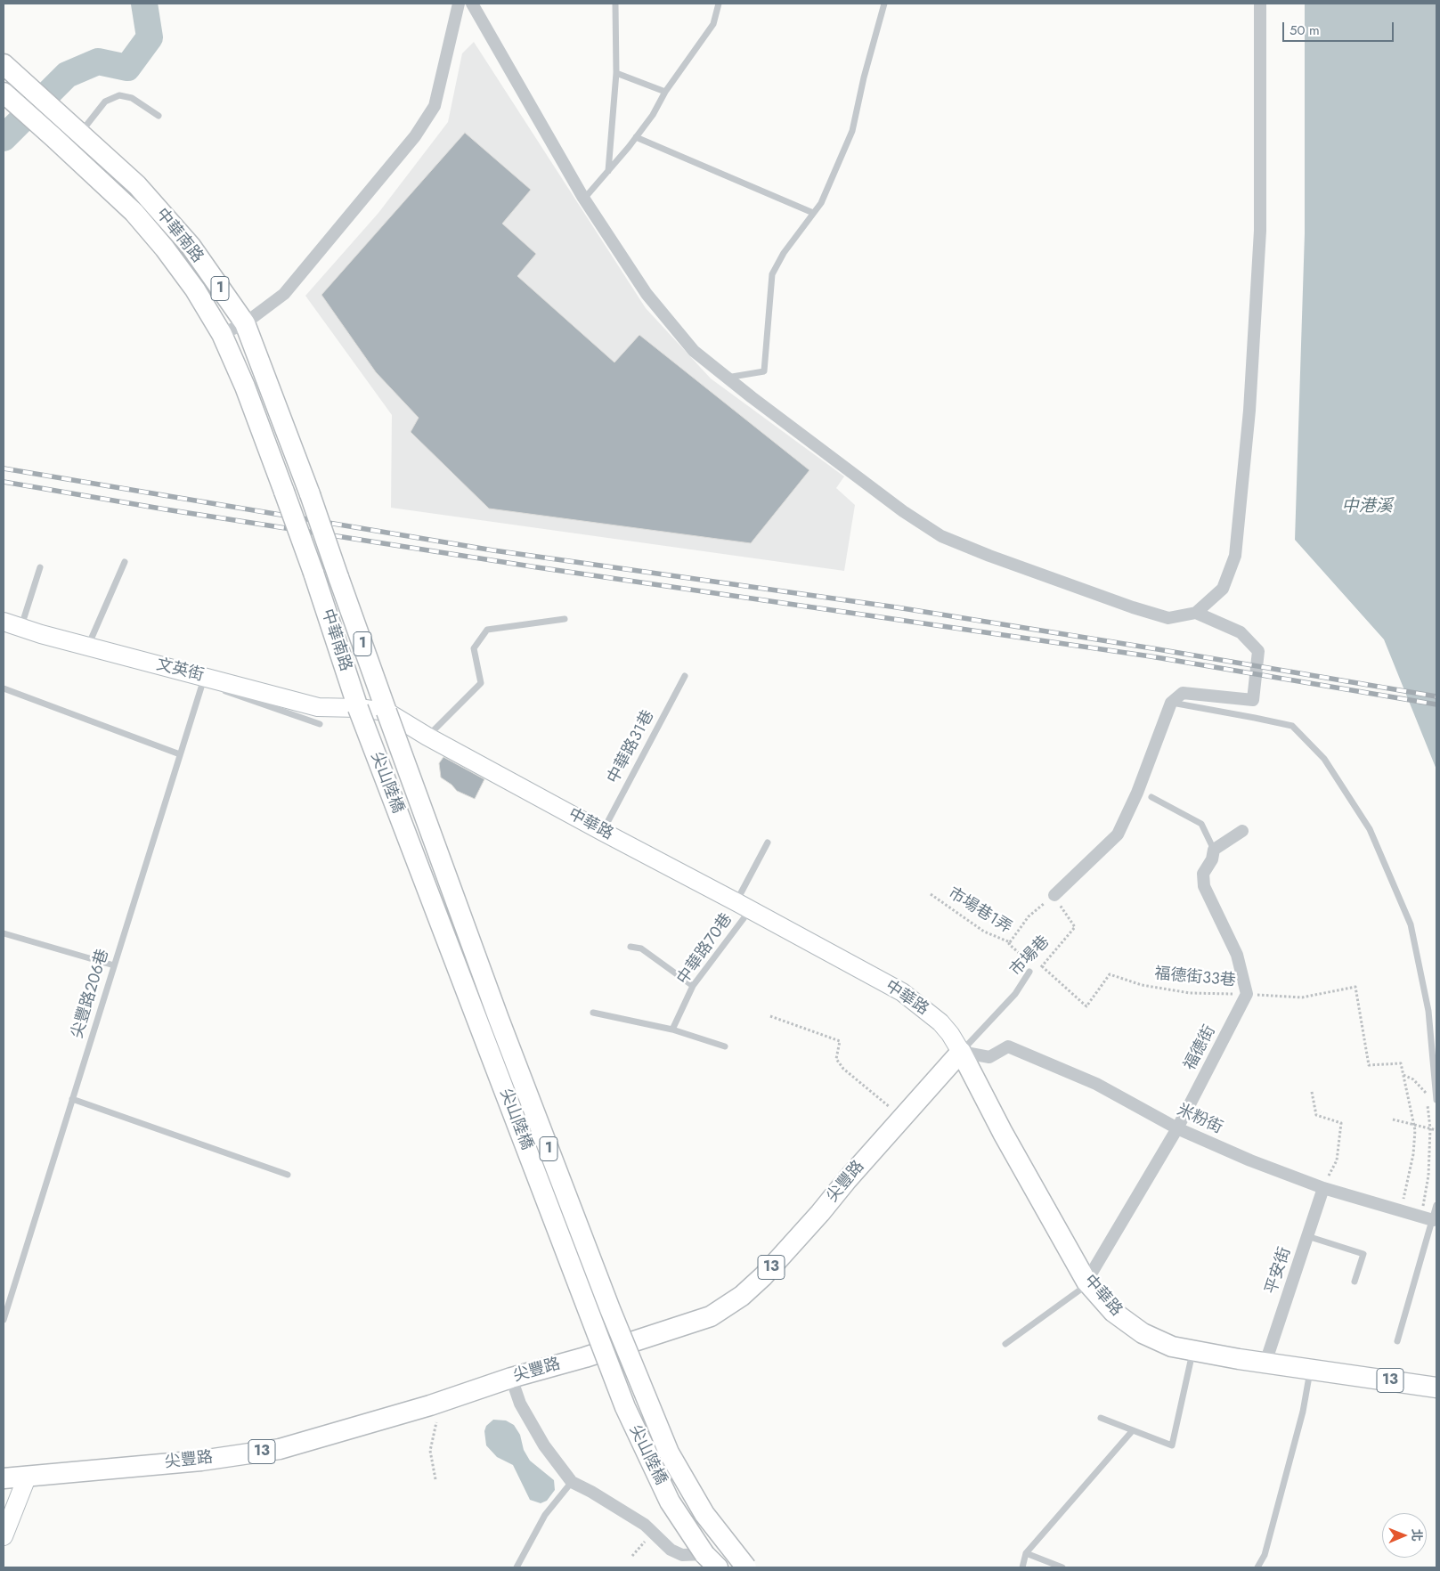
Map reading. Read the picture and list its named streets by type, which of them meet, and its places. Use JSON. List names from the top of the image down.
{
  "streets": {
    "main road": [
      "中華南路",
      "1",
      "尖山陸橋",
      "中華路",
      "尖豐路",
      "13"
    ],
    "street": [
      "文英街",
      "福德街",
      "米粉街",
      "平安街"
    ],
    "lane": [
      "中華路31巷",
      "中華路70巷",
      "市場巷",
      "尖豐路206巷"
    ],
    "path": ["市場巷1弄", "福德街33巷"]
  },
  "crossings": [
    ["中華南路", "1"],
    ["中華南路", "文英街"],
    ["中華南路", "尖山陸橋"],
    ["中華南路", "中華路"],
    ["文英街", "尖山陸橋"],
    ["文英街", "中華路"],
    ["文英街", "尖豐路206巷"],
    ["中華路31巷", "中華路"],
    ["尖山陸橋", "中華路"],
    ["中華路", "中華路70巷"],
    ["中華路", "市場巷"],
    ["中華路", "福德街"],
    ["中華路", "米粉街"],
    ["中華路", "尖豐路"],
    ["中華路", "平安街"],
    ["市場巷1弄", "市場巷"],
    ["市場巷", "福德街33巷"],
    ["市場巷", "米粉街"],
    ["市場巷", "尖豐路"],
    ["福德街33巷", "福德街"],
    ["福德街", "米粉街"],
    ["米粉街", "尖豐路"],
    ["米粉街", "平安街"]
  ],
  "water": ["中港溪"],
  "scale_bar": "50 m",
  "north": "right"
}
